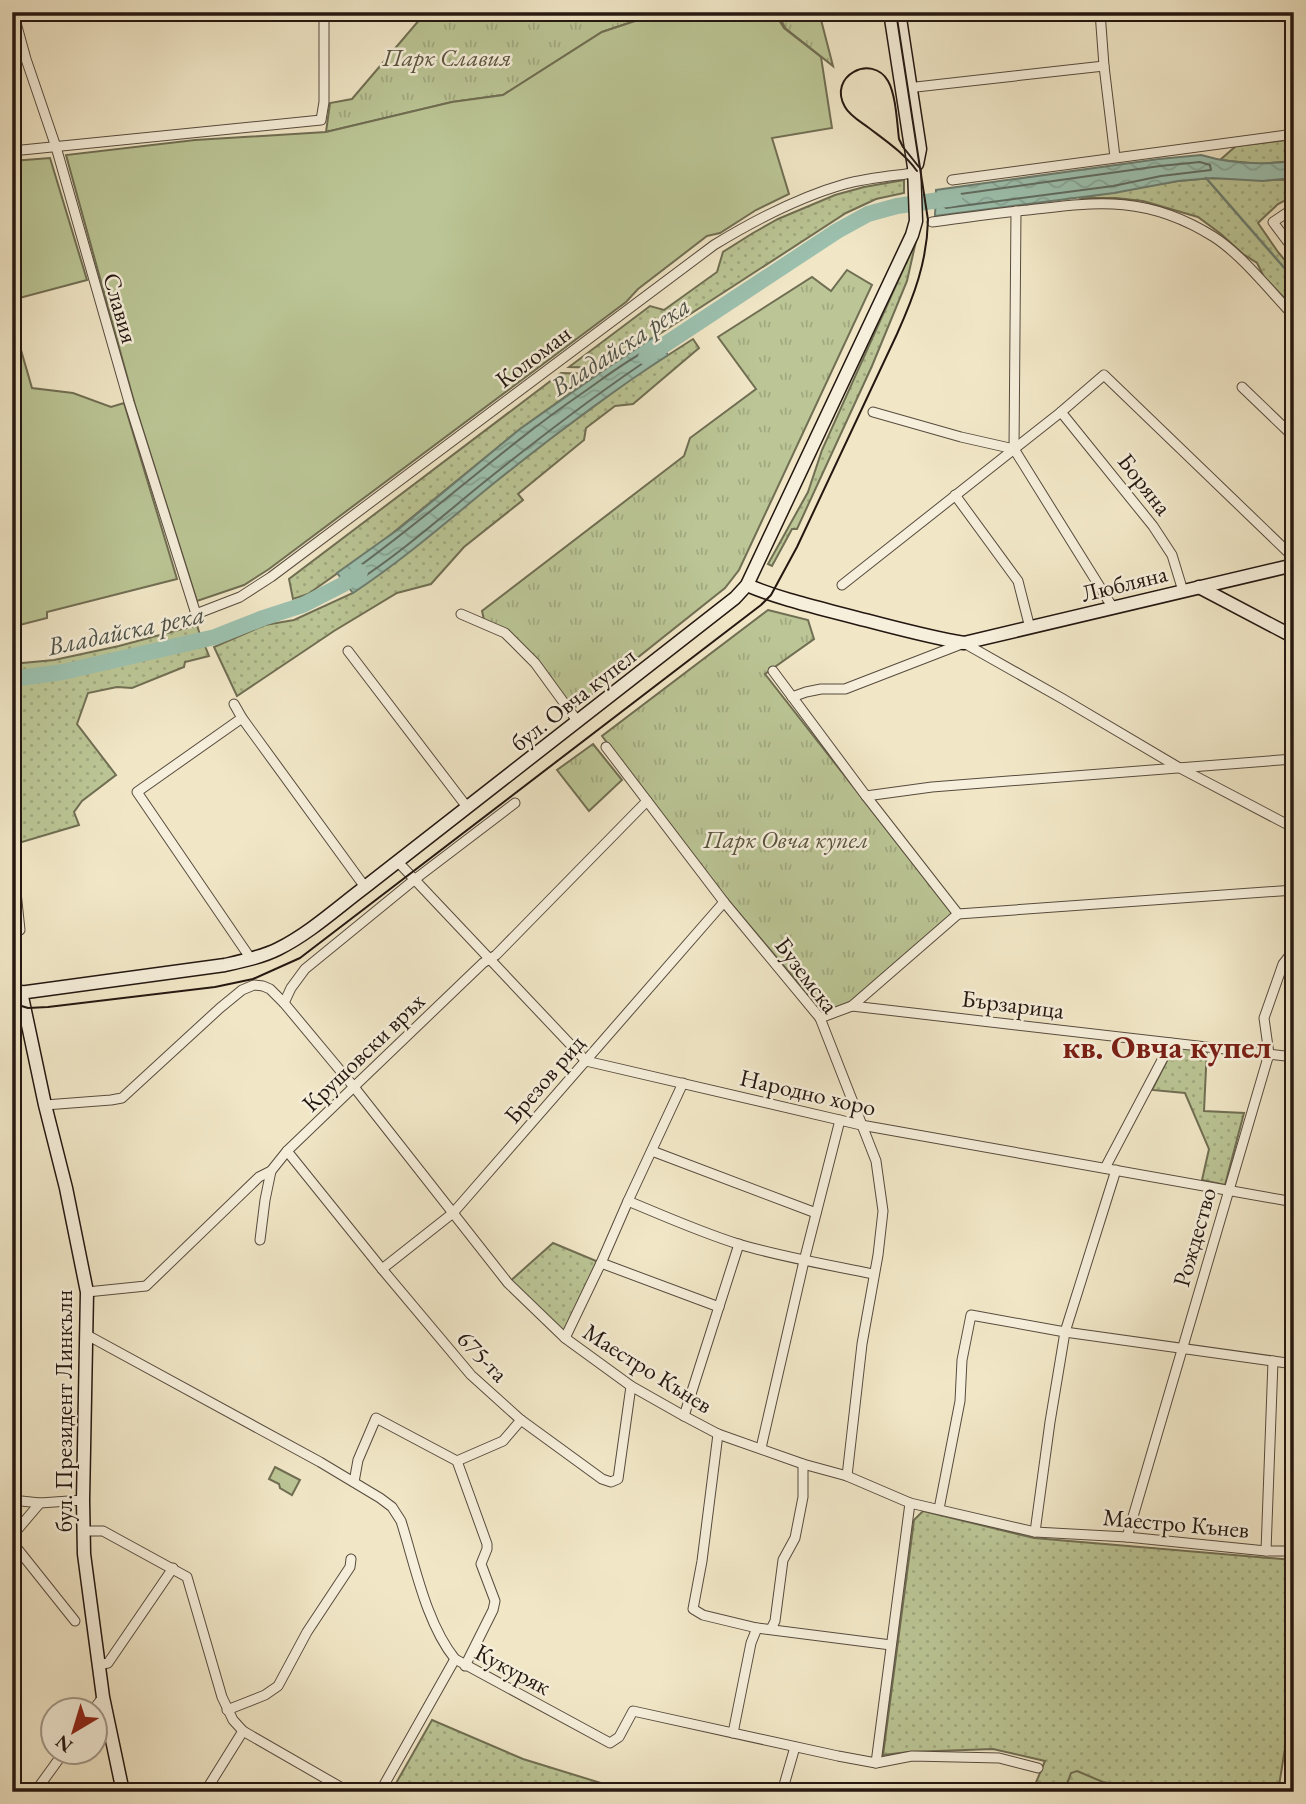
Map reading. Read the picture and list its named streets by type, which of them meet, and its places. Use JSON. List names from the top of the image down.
{
  "streets": {
    "street": [
      "Славия",
      "Коломан",
      "Боряна",
      "Любляна",
      "бул. Овча купел",
      "Буземска",
      "Бързарица",
      "Крушовски връх",
      "Брезов рид",
      "Народно хоро",
      "Рождество",
      "675-та",
      "Маестро Кънев",
      "бул. Президент Линкълн",
      "Кукуряк"
    ]
  },
  "crossings": [
    ["Славия", "Коломан"],
    ["Коломан", "бул. Овча купел"],
    ["Боряна", "Любляна"],
    ["Любляна", "бул. Овча купел"],
    ["бул. Овча купел", "бул. Президент Линкълн"],
    ["Буземска", "Крушовски връх"],
    ["Буземска", "Брезов рид"],
    ["Буземска", "Народно хоро"],
    ["Буземска", "Маестро Кънев"],
    ["Бързарица", "Рождество"],
    ["Крушовски връх", "675-та"],
    ["Крушовски връх", "Маестро Кънев"],
    ["Крушовски връх", "бул. Президент Линкълн"],
    ["Брезов рид", "Народно хоро"],
    ["Брезов рид", "675-та"],
    ["Брезов рид", "Маестро Кънев"],
    ["Народно хоро", "Рождество"],
    ["Рождество", "Маестро Кънев"],
    ["675-та", "Маестро Кънев"],
    ["Маестро Кънев", "бул. Президент Линкълн"],
    ["бул. Президент Линкълн", "Кукуряк"]
  ],
  "districts": ["кв. Овча купел"],
  "water": ["Владайска река"],
  "parks": ["Парк Славия", "Парк Овча купел"],
  "north": "bottom left"
}
